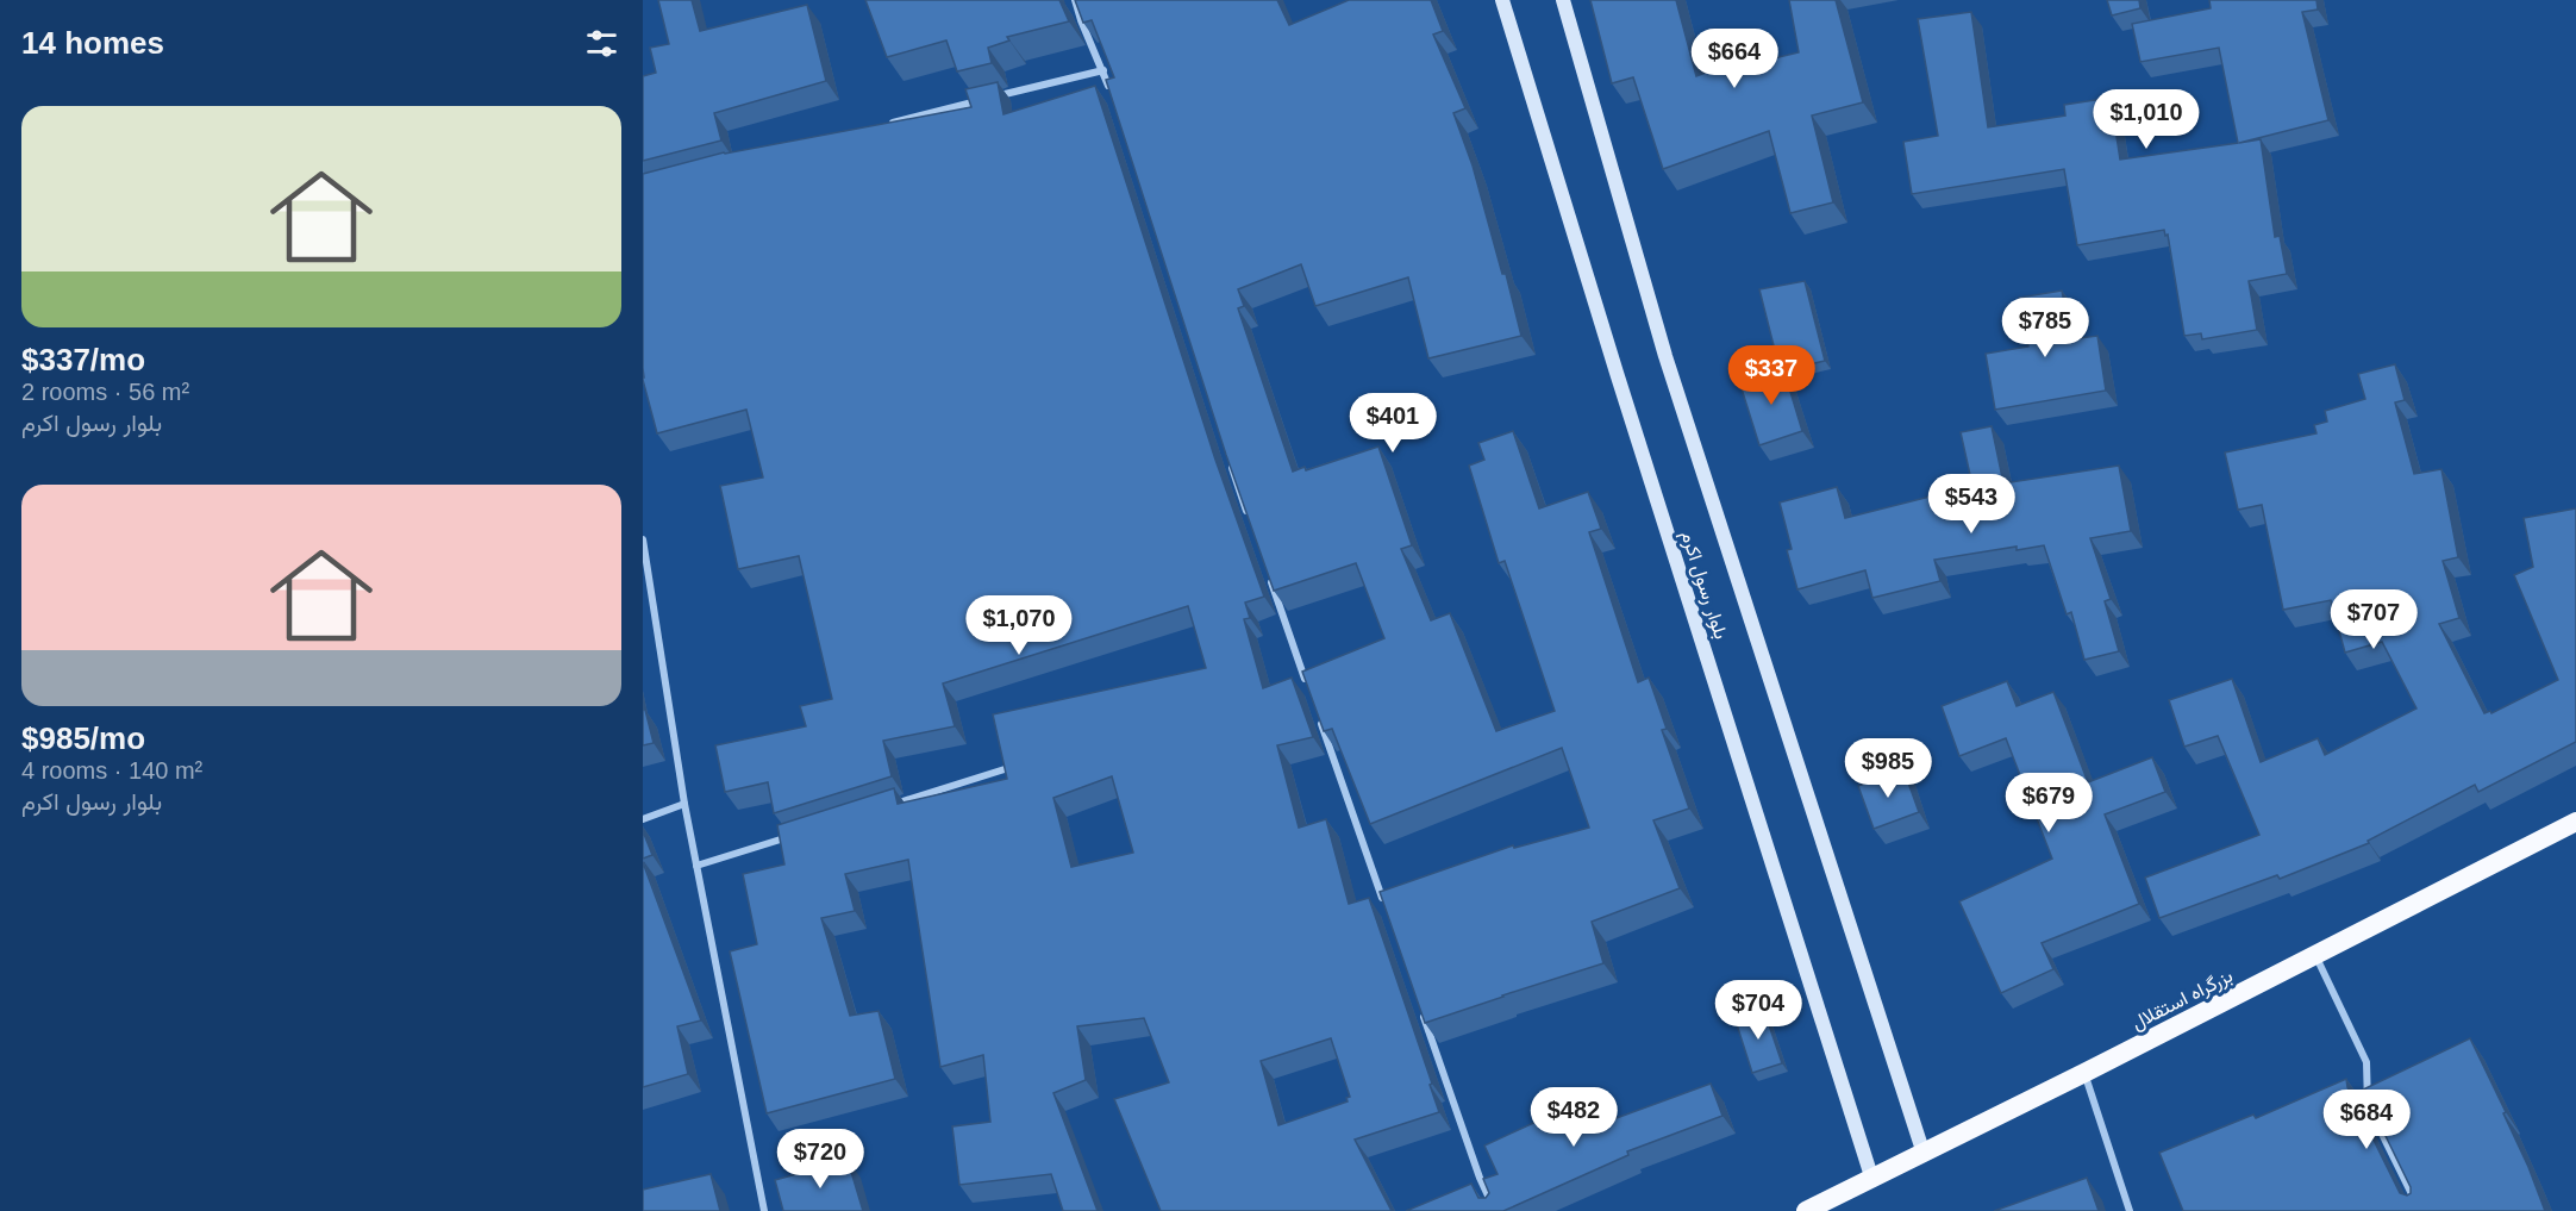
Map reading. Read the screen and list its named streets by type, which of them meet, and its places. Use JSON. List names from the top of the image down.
{
  "streets": {
    "highway": ["بزرگراه استقلال"],
    "main road": ["بلوار رسول اکرم"]
  },
  "crossings": [
    ["بلوار رسول اکرم", "بزرگراه استقلال"]
  ],
  "page": {
    "heading": "14 homes",
    "price": [
      "$664",
      "$1,010",
      "$785",
      "$337",
      "$401",
      "$543",
      "$707",
      "$1,070",
      "$985",
      "$679",
      "$704",
      "$482",
      "$684",
      "$720"
    ],
    "list": [
      {
        "name": "$337/mo",
        "note": "2 rooms · 56 m² · بلوار رسول اکرم"
      },
      {
        "name": "$985/mo",
        "note": "4 rooms · 140 m² · بلوار رسول اکرم"
      }
    ]
  }
}
